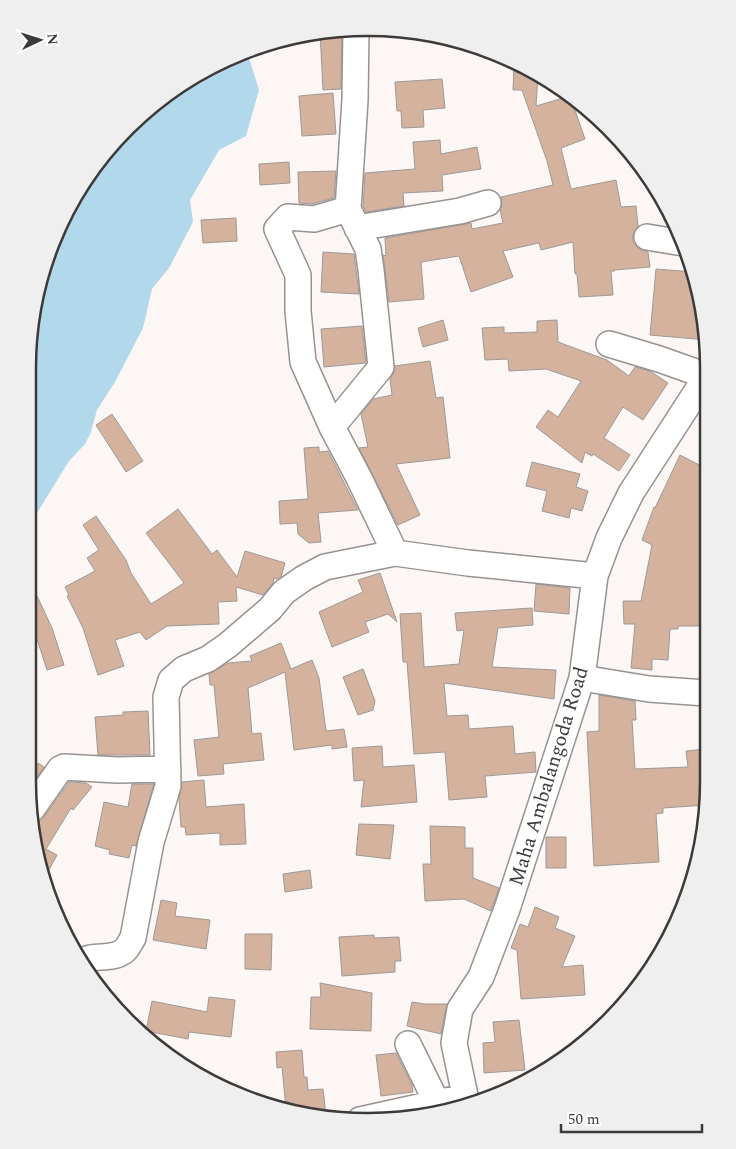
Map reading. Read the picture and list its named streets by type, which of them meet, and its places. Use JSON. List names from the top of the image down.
{
  "streets": {
    "street": ["Maha Ambalangoda Road"]
  },
  "scale_bar": "50 m",
  "north": "right"
}
